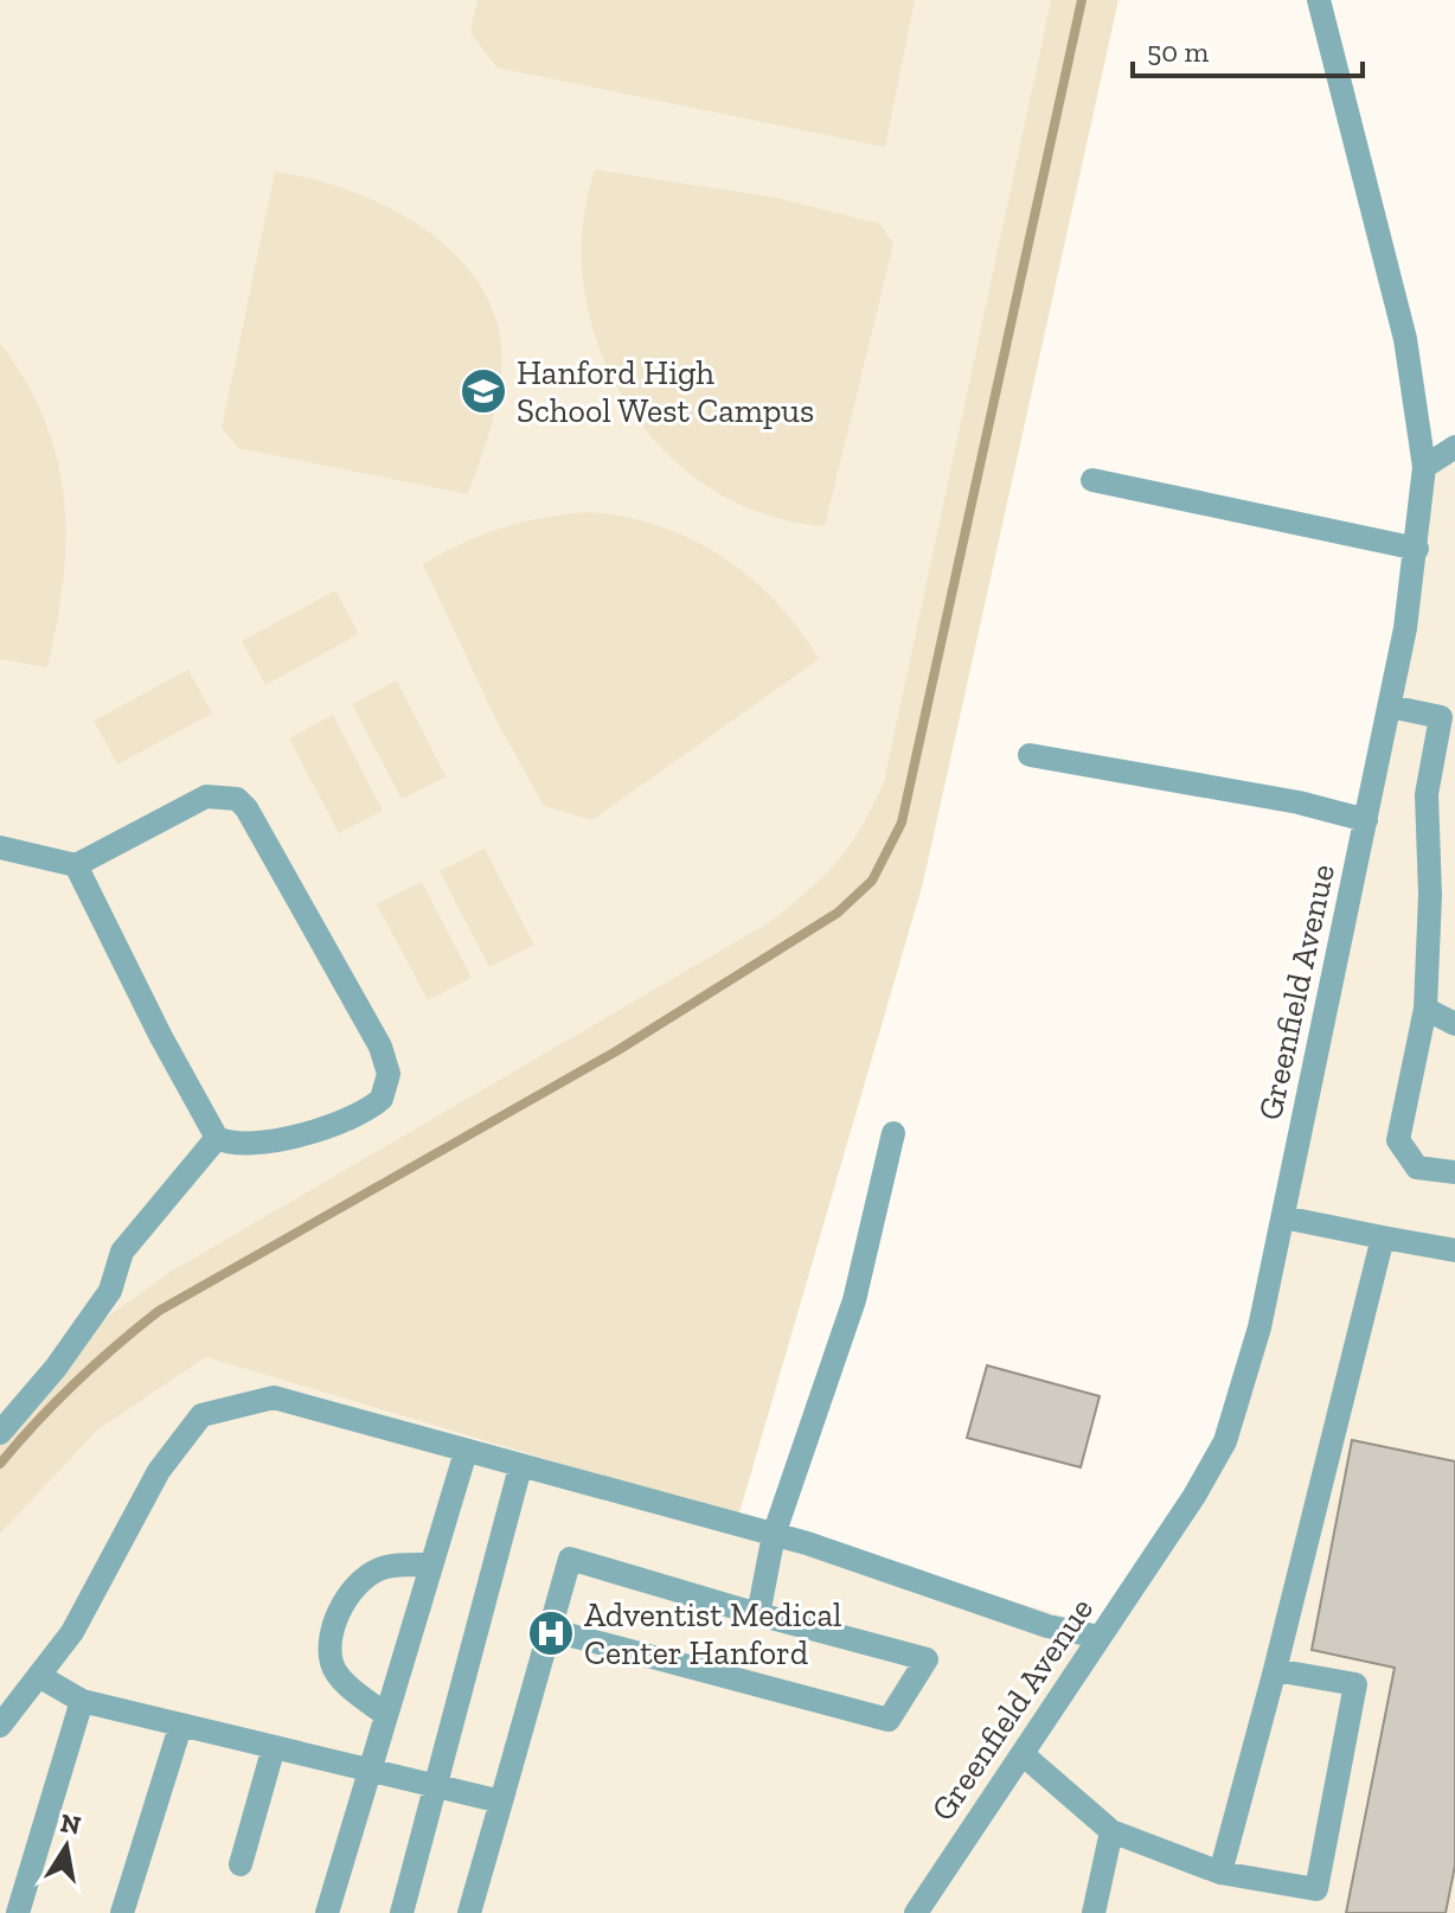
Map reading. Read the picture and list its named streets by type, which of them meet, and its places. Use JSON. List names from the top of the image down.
{
  "streets": {
    "street": ["Greenfield Avenue"]
  },
  "places": {
    "school or university": ["Hanford High School West Campus"],
    "hospital": ["Adventist Medical Center Hanford"]
  },
  "scale_bar": "50 m",
  "north": "top"
}
